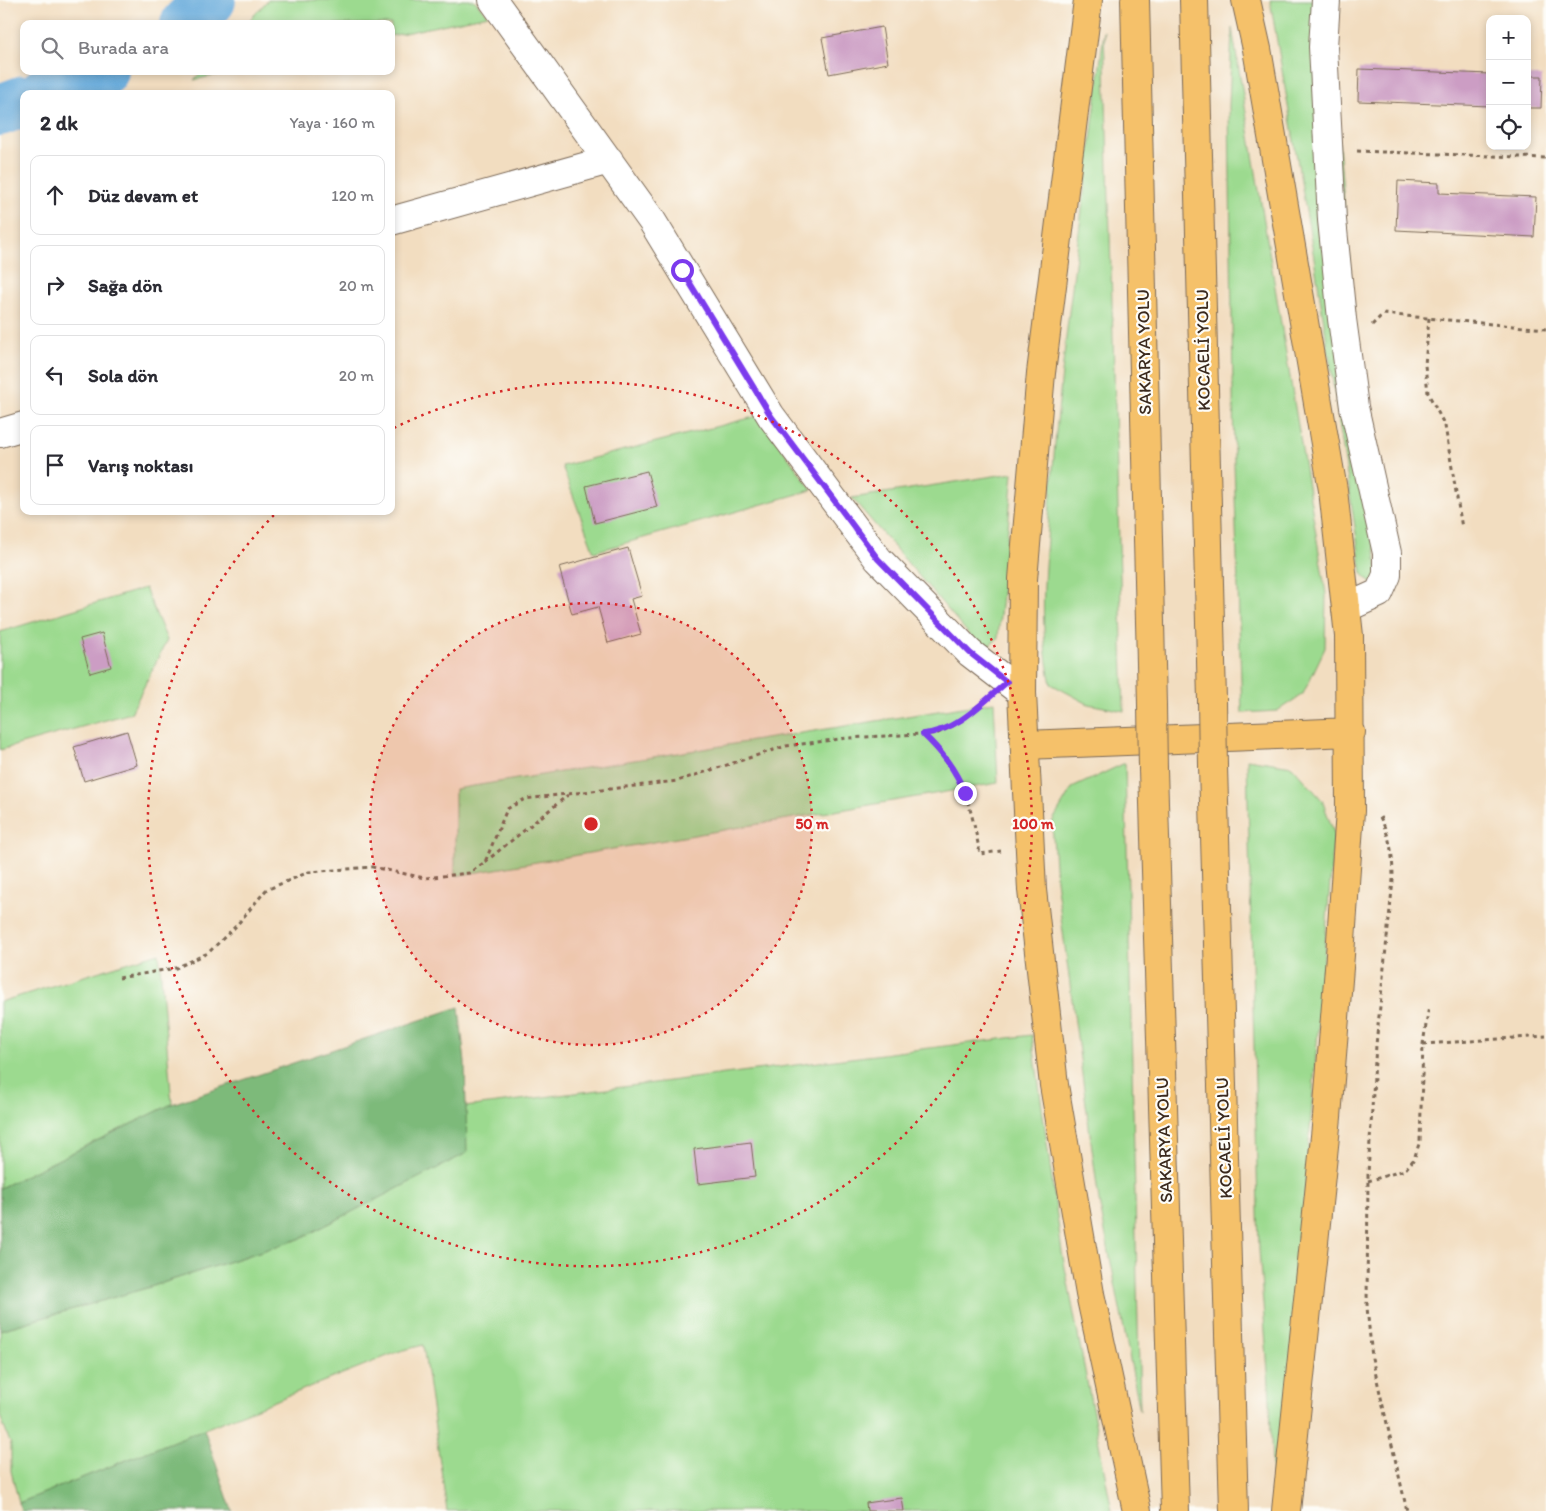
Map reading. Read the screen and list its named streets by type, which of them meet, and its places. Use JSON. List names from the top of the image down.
{
  "streets": {
    "highway": ["KOCAELİ YOLU", "SAKARYA YOLU"]
  },
  "page": {
    "map_buttons": ["+", "−"],
    "search": "Burada ara",
    "heading": ["2 dk", "Yaya · 160 m"],
    "list": [
      ["Düz devam et", "120 m"],
      ["Sağa dön", "20 m"],
      ["Sola dön", "20 m"],
      "Varış noktası"
    ]
  },
  "rings": ["50 m", "100 m"]
}
